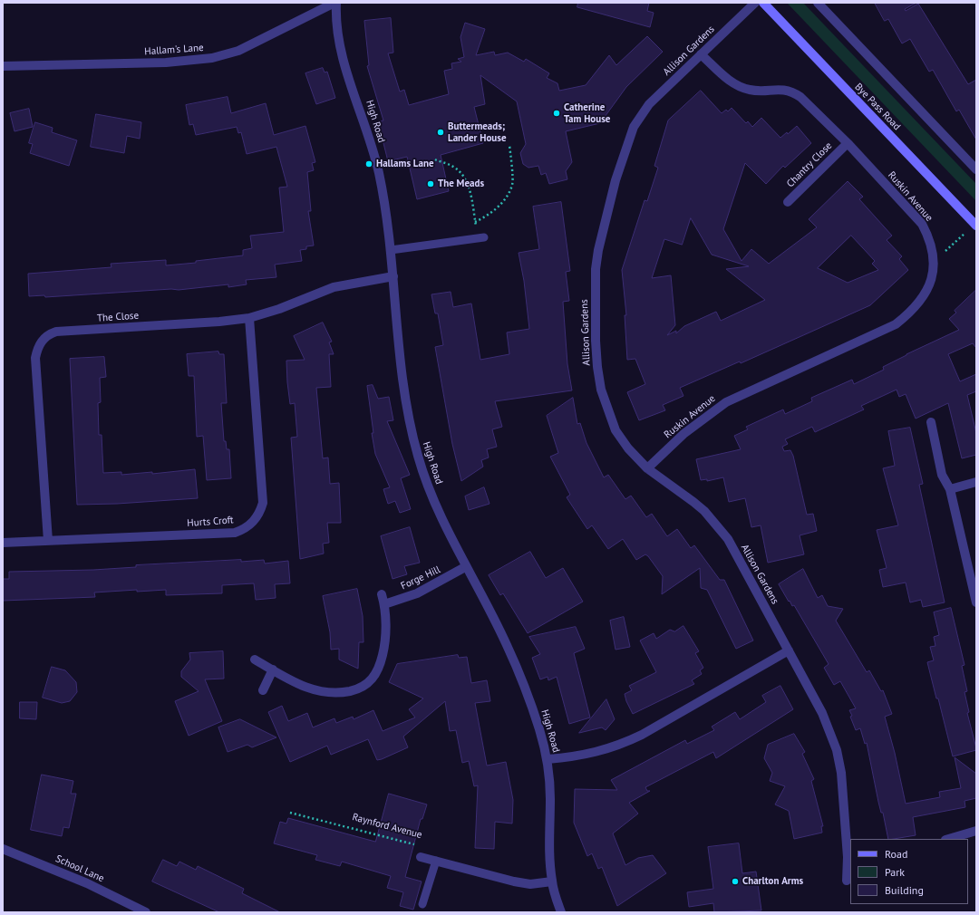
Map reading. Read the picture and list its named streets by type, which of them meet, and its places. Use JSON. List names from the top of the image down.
{
  "streets": {
    "main road": ["Bye Pass Road"],
    "street": [
      "Hallam's Lane",
      "Allison Gardens",
      "High Road",
      "Chantry Close",
      "Ruskin Avenue",
      "The Close",
      "Hurts Croft",
      "Forge Hill",
      "School Lane"
    ],
    "path": ["Raynford Avenue"]
  },
  "crossings": [
    ["Hallam's Lane", "High Road"],
    ["Allison Gardens", "Ruskin Avenue"],
    ["High Road", "The Close"],
    ["High Road", "Forge Hill"],
    ["Chantry Close", "Ruskin Avenue"],
    ["The Close", "Hurts Croft"]
  ],
  "places": [
    "Catherine Tam House",
    "Buttermeads; Lander House",
    "Hallams Lane",
    "The Meads",
    "Charlton Arms"
  ],
  "legend": ["Road", "Park", "Building"]
}
